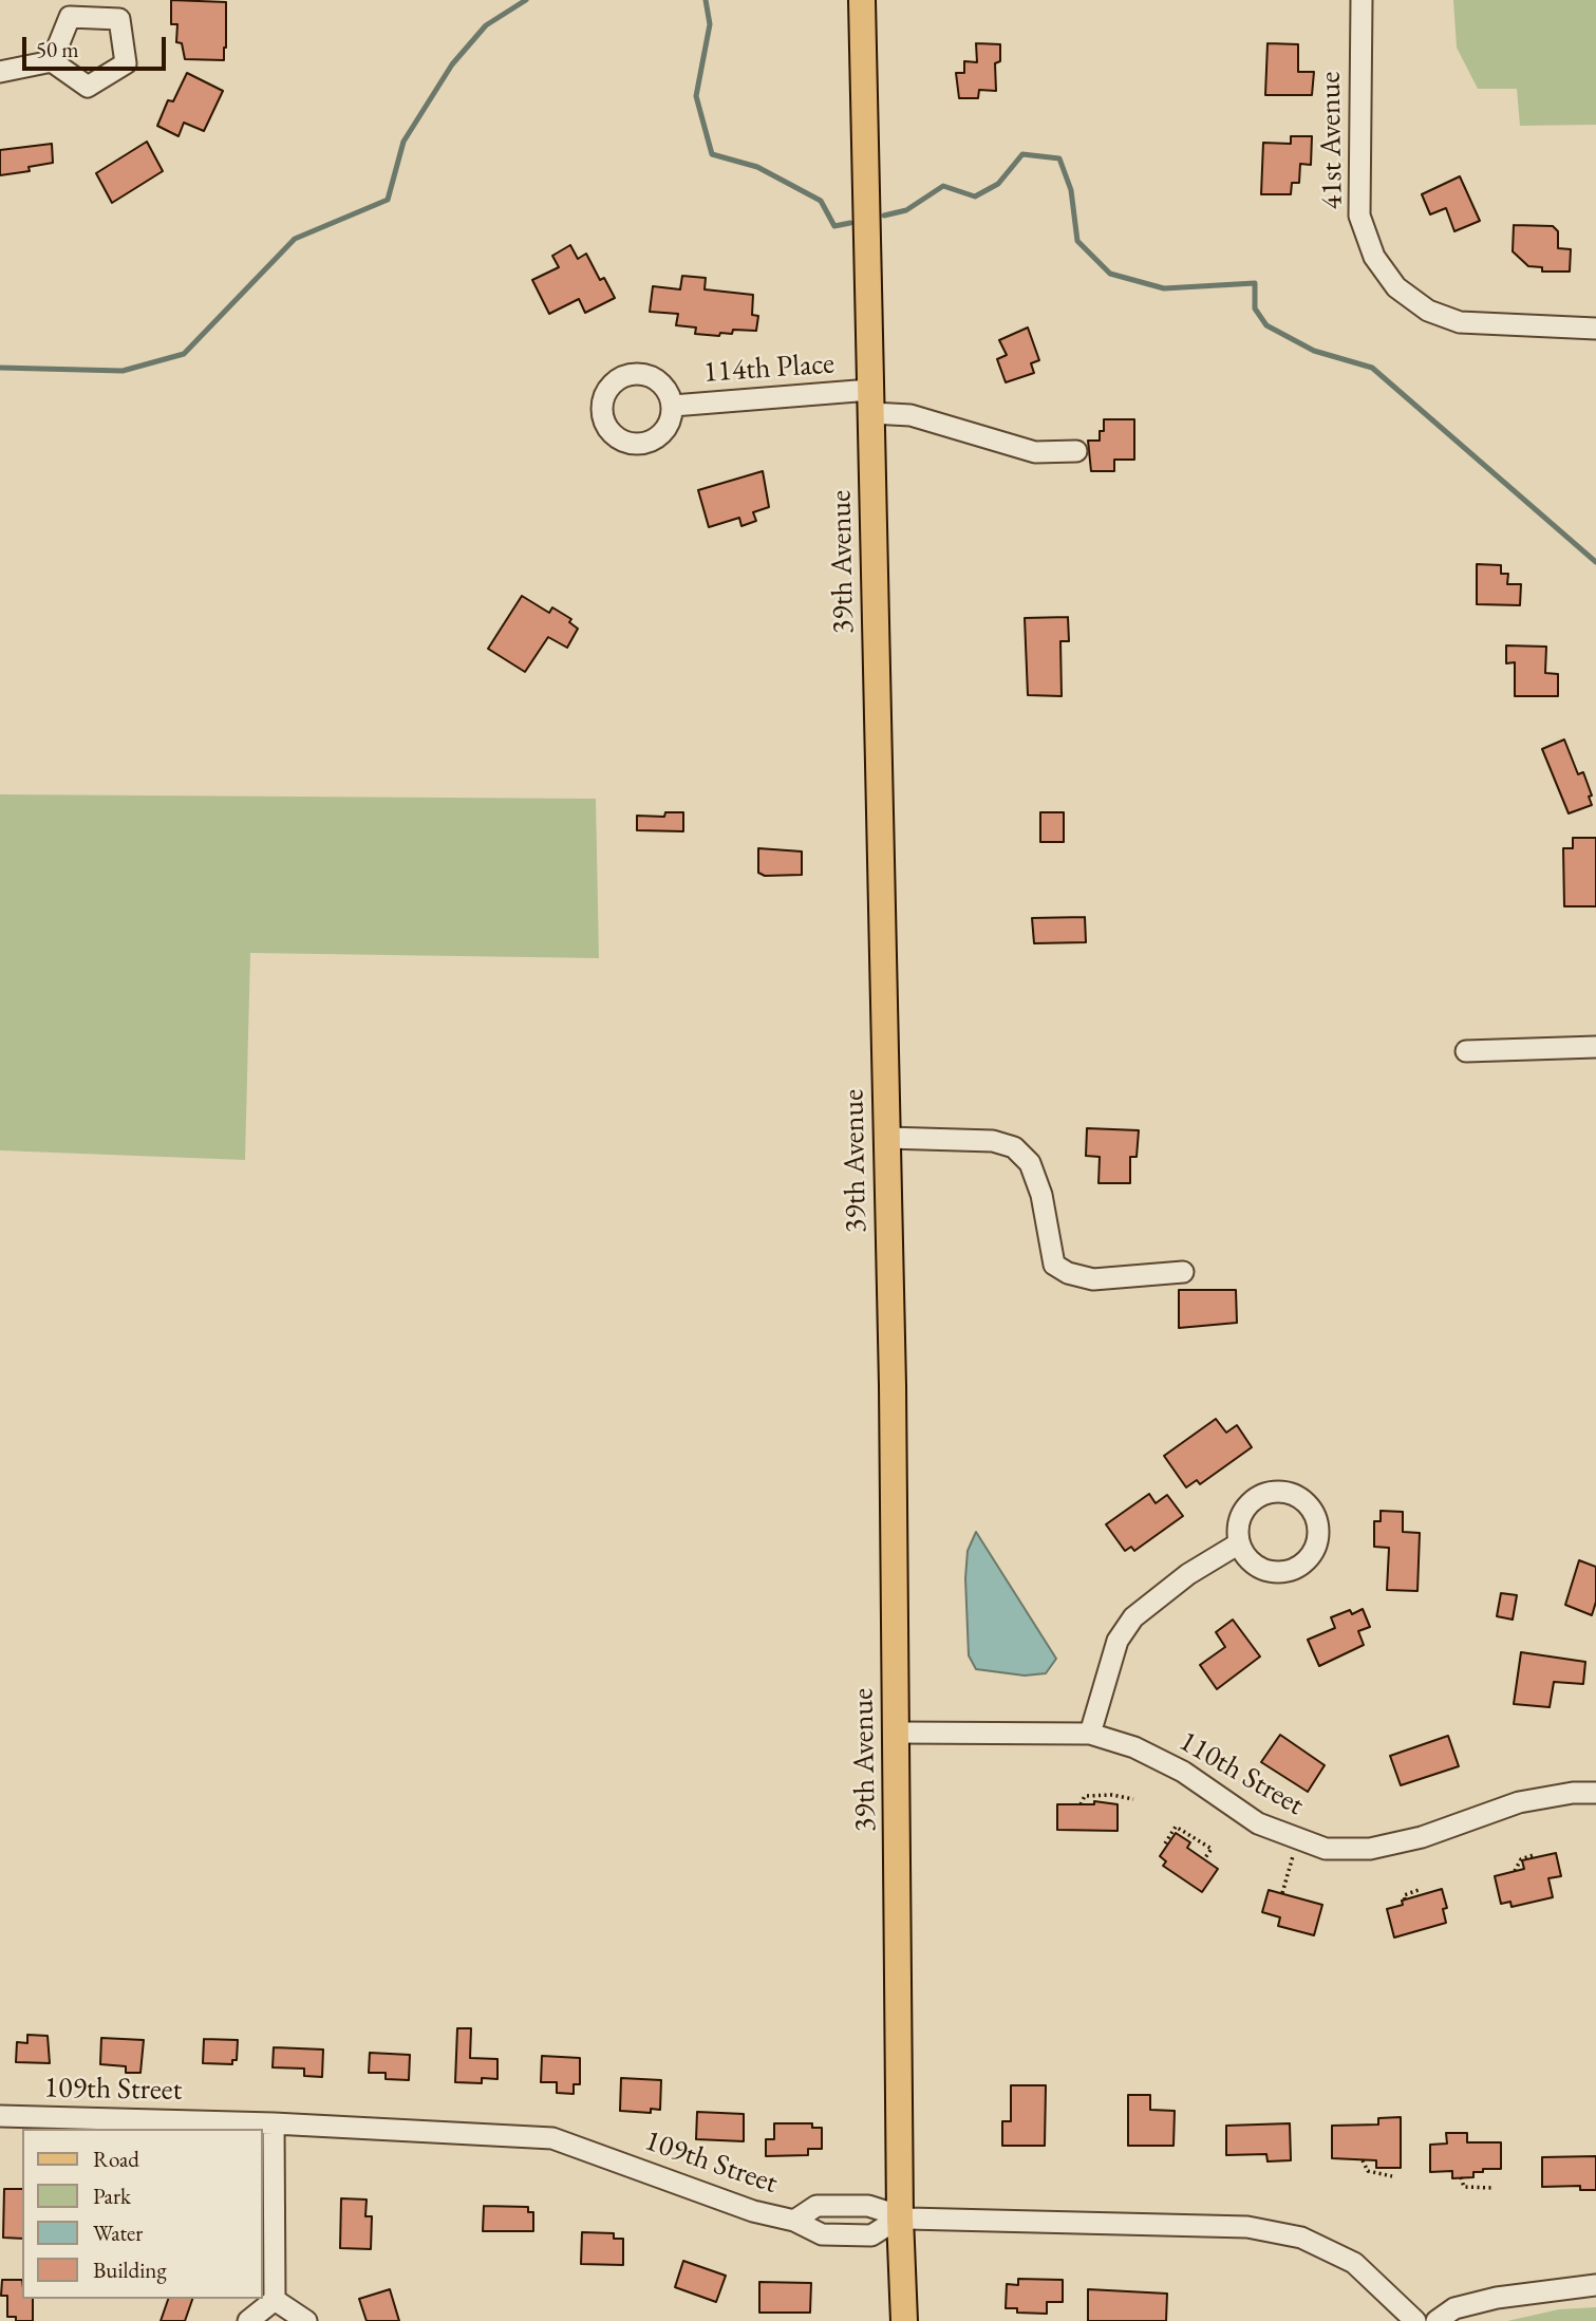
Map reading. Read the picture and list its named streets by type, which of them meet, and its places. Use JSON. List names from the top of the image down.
{
  "streets": {
    "main road": ["39th Avenue"],
    "street": [
      "41st Avenue",
      "114th Place",
      "110th Street",
      "109th Street"
    ]
  },
  "crossings": [
    ["114th Place", "39th Avenue"],
    ["39th Avenue", "110th Street"],
    ["39th Avenue", "109th Street"]
  ],
  "legend": [
    "Road",
    "Park",
    "Water",
    "Building"
  ],
  "scale_bar": "50 m"
}
